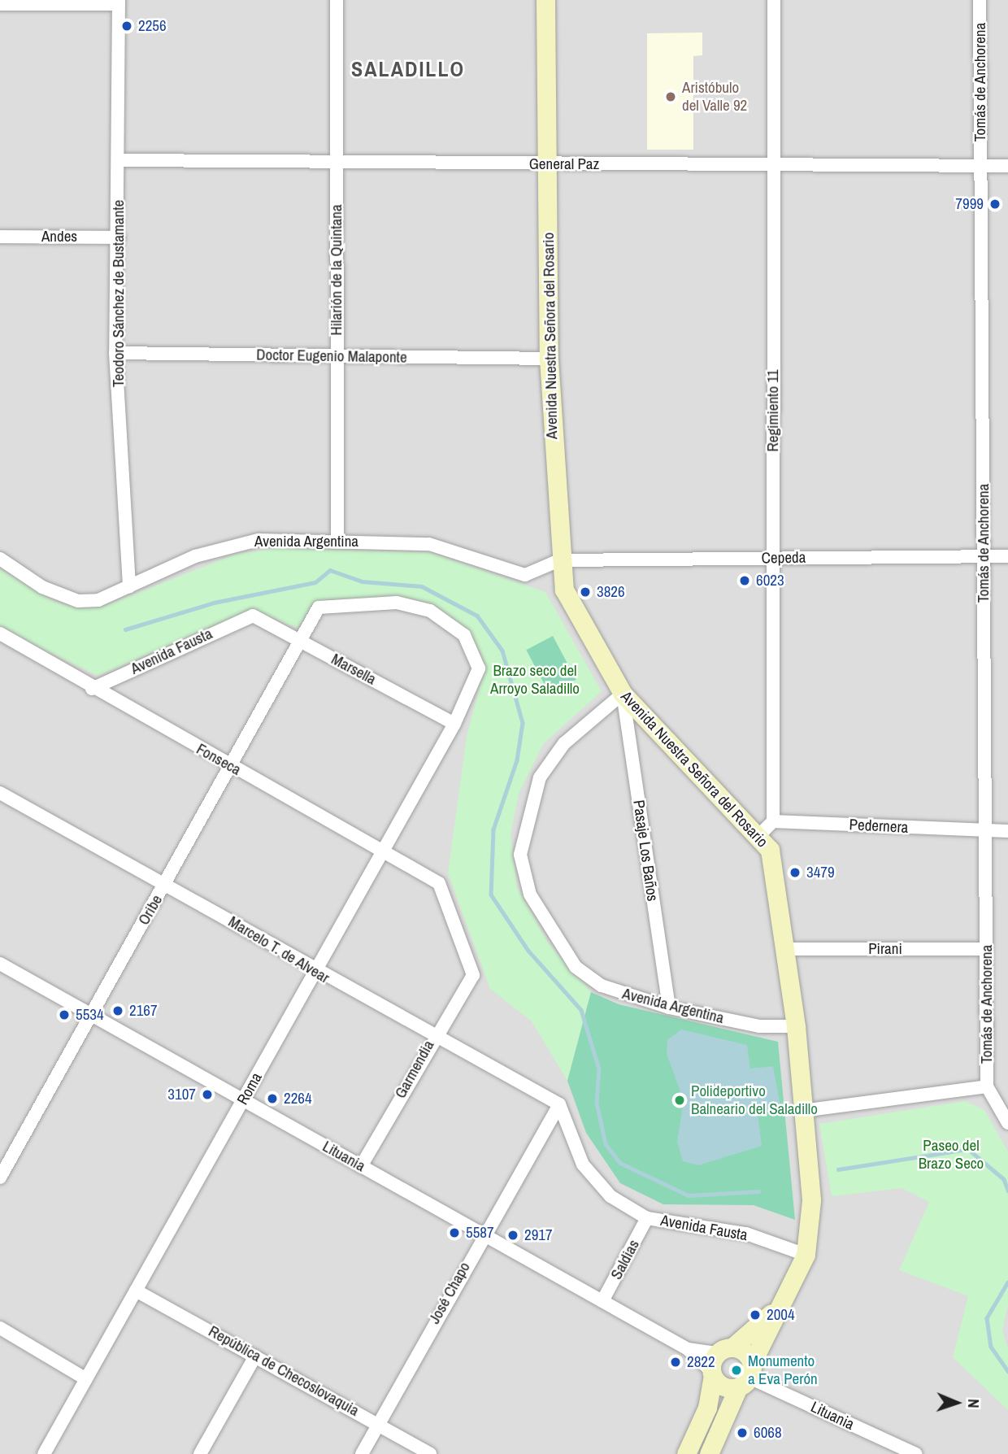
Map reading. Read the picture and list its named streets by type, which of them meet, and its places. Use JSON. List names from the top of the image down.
{
  "streets": {
    "street": [
      "Tomás de Anchorena",
      "General Paz",
      "Andes",
      "Hilarión de la Quintana",
      "Teodoro Sánchez de Bustamante",
      "Avenida Nuestra Señora del Rosario",
      "Doctor Eugenio Malaponte",
      "Regimiento 11",
      "Avenida Argentina",
      "Cepeda",
      "Avenida Fausta",
      "Marsella",
      "Fonseca",
      "Pedernera",
      "Pasaje Los Baños",
      "Oribe",
      "Pirani",
      "Marcelo T. de Alvear",
      "Garmendia",
      "Roma",
      "Lituania",
      "Saldias",
      "José Chapo",
      "República de Checoslovaquia"
    ]
  },
  "crossings": [
    ["Tomás de Anchorena", "General Paz"],
    ["Tomás de Anchorena", "Cepeda"],
    ["Tomás de Anchorena", "Pedernera"],
    ["Tomás de Anchorena", "Pirani"],
    ["General Paz", "Hilarión de la Quintana"],
    ["General Paz", "Teodoro Sánchez de Bustamante"],
    ["General Paz", "Avenida Nuestra Señora del Rosario"],
    ["General Paz", "Regimiento 11"],
    ["Andes", "Teodoro Sánchez de Bustamante"],
    ["Hilarión de la Quintana", "Doctor Eugenio Malaponte"],
    ["Hilarión de la Quintana", "Avenida Argentina"],
    ["Teodoro Sánchez de Bustamante", "Doctor Eugenio Malaponte"],
    ["Teodoro Sánchez de Bustamante", "Avenida Argentina"],
    ["Avenida Nuestra Señora del Rosario", "Doctor Eugenio Malaponte"],
    ["Avenida Nuestra Señora del Rosario", "Avenida Argentina"],
    ["Avenida Nuestra Señora del Rosario", "Cepeda"],
    ["Avenida Nuestra Señora del Rosario", "Avenida Fausta"],
    ["Avenida Nuestra Señora del Rosario", "Pasaje Los Baños"],
    ["Avenida Nuestra Señora del Rosario", "Pirani"],
    ["Avenida Nuestra Señora del Rosario", "Lituania"],
    ["Regimiento 11", "Cepeda"],
    ["Regimiento 11", "Pedernera"],
    ["Avenida Argentina", "Cepeda"],
    ["Avenida Argentina", "Pasaje Los Baños"],
    ["Avenida Fausta", "Marsella"],
    ["Avenida Fausta", "Fonseca"],
    ["Avenida Fausta", "Marcelo T. de Alvear"],
    ["Avenida Fausta", "Saldias"],
    ["Avenida Fausta", "José Chapo"],
    ["Marsella", "Oribe"],
    ["Marsella", "Roma"],
    ["Fonseca", "Oribe"],
    ["Fonseca", "Garmendia"],
    ["Fonseca", "Roma"],
    ["Oribe", "Marcelo T. de Alvear"],
    ["Oribe", "Lituania"],
    ["Marcelo T. de Alvear", "Garmendia"],
    ["Marcelo T. de Alvear", "Roma"],
    ["Marcelo T. de Alvear", "José Chapo"],
    ["Garmendia", "Lituania"],
    ["Roma", "Lituania"],
    ["Roma", "República de Checoslovaquia"],
    ["Lituania", "Saldias"],
    ["Lituania", "José Chapo"],
    ["José Chapo", "República de Checoslovaquia"]
  ],
  "districts": ["SALADILLO"],
  "parks": ["Brazo seco del Arroyo Saladillo", "Paseo del Brazo Seco"],
  "places": [
    "2256",
    "Aristóbulo del Valle 92",
    "7999",
    "6023",
    "3826",
    "3479",
    "2167",
    "5534",
    "3107",
    "2264",
    "Polideportivo Balneario del Saladillo",
    "5587",
    "2917",
    "2004",
    "2822",
    "Monumento a Eva Perón",
    "6068"
  ],
  "north": "right"
}
